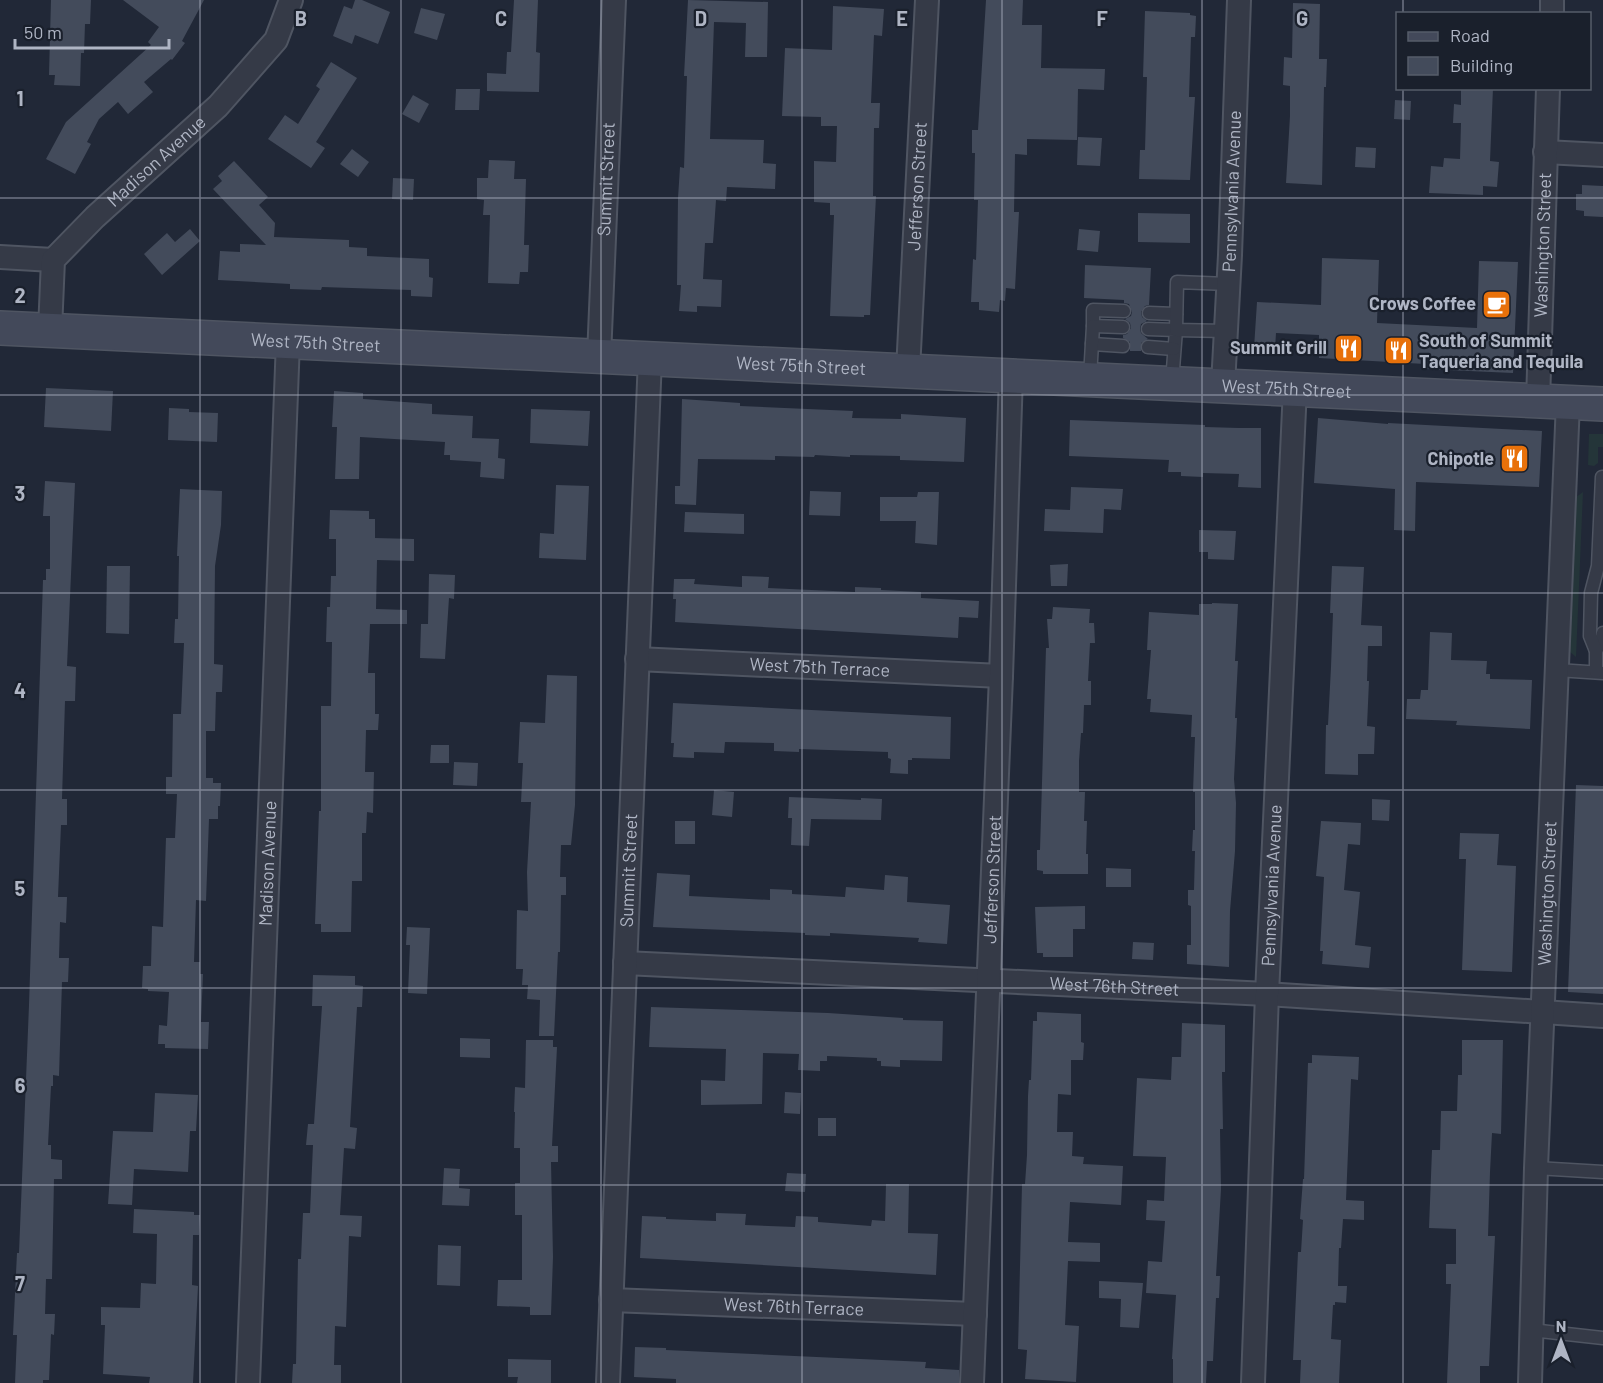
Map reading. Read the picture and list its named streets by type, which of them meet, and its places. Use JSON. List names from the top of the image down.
{
  "streets": {
    "main road": ["West 75th Street"],
    "street": [
      "Madison Avenue",
      "Summit Street",
      "Jefferson Street",
      "Pennsylvania Avenue",
      "Washington Street",
      "West 75th Terrace",
      "West 76th Street",
      "West 76th Terrace"
    ]
  },
  "crossings": [
    ["Madison Avenue", "West 75th Street"],
    ["Summit Street", "West 75th Street"],
    ["Summit Street", "West 75th Terrace"],
    ["Summit Street", "West 76th Street"],
    ["Summit Street", "West 76th Terrace"],
    ["Jefferson Street", "West 75th Street"],
    ["Jefferson Street", "West 75th Terrace"],
    ["Jefferson Street", "West 76th Street"],
    ["Jefferson Street", "West 76th Terrace"],
    ["Pennsylvania Avenue", "West 75th Street"],
    ["Pennsylvania Avenue", "West 76th Street"],
    ["Washington Street", "West 75th Street"],
    ["Washington Street", "West 76th Street"]
  ],
  "places": {
    "cafe": ["Crows Coffee"],
    "restaurant": ["Summit Grill", "South of Summit Taqueria and Tequila", "Chipotle"]
  },
  "legend": ["Road", "Building"],
  "scale_bar": "50 m",
  "north": "top",
  "grid": {
    "columns": [
      "B",
      "C",
      "D",
      "E",
      "F",
      "G"
    ],
    "rows": [
      "1",
      "2",
      "3",
      "4",
      "5",
      "6",
      "7"
    ]
  }
}
